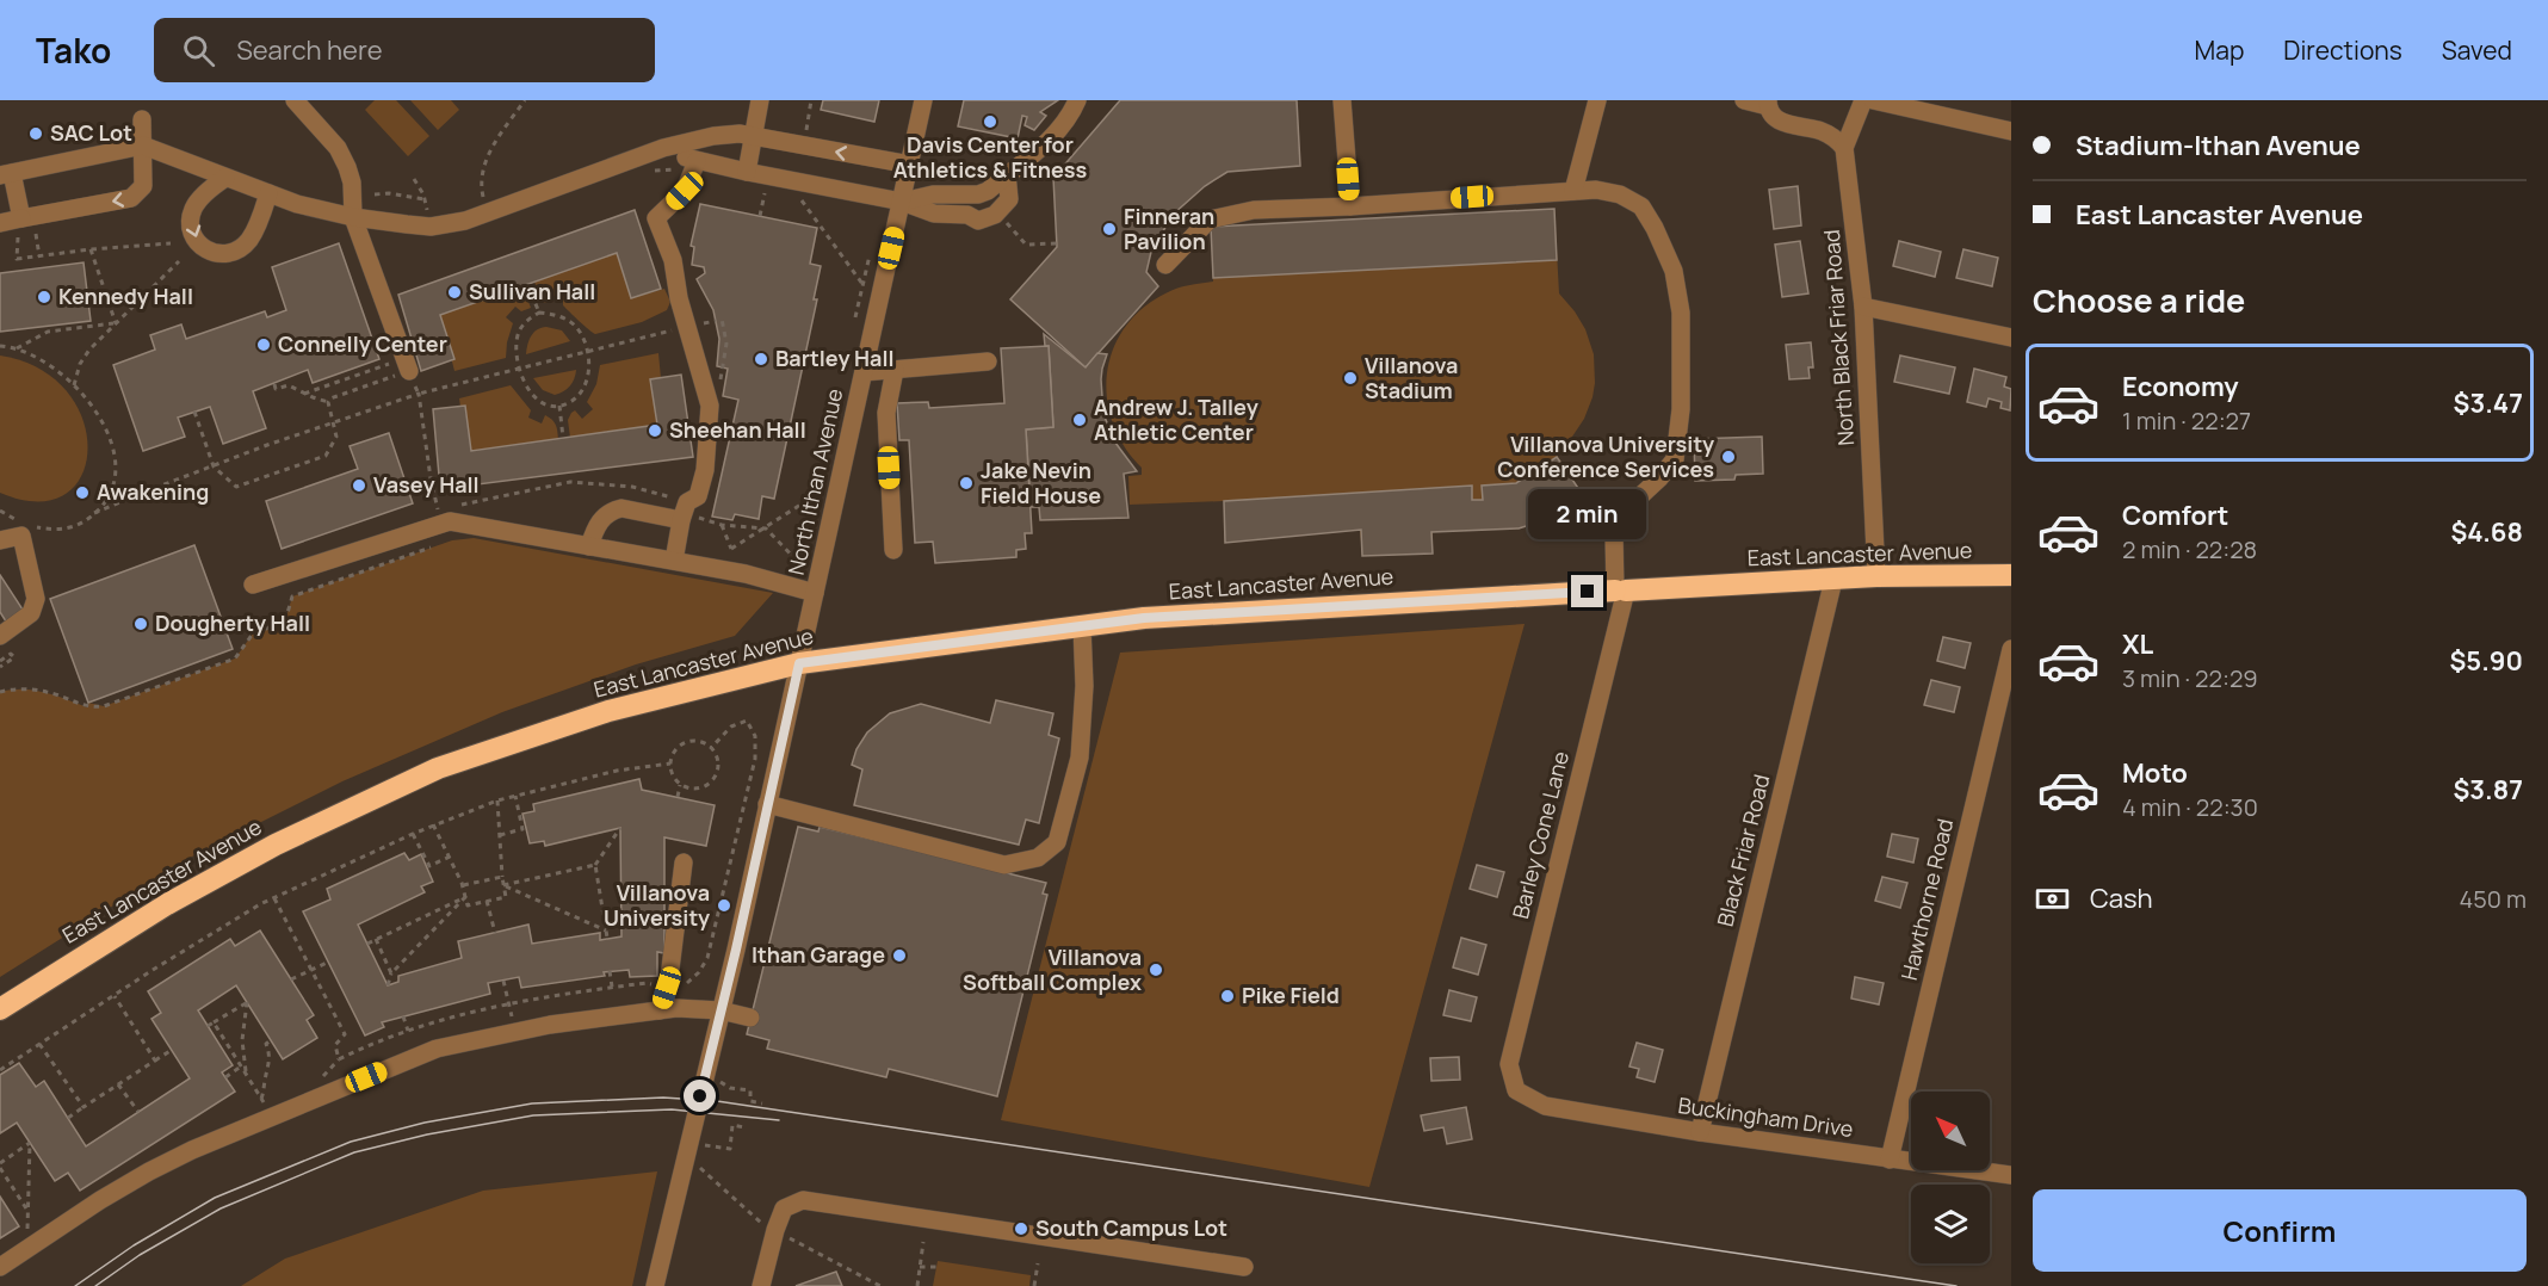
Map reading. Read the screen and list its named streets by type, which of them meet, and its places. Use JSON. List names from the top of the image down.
{
  "streets": {
    "highway": ["East Lancaster Avenue"],
    "street": [
      "North Black Friar Road",
      "North Ithan Avenue",
      "Barley Cone Lane",
      "Black Friar Road",
      "Hawthorne Road",
      "Buckingham Drive"
    ]
  },
  "crossings": [
    ["North Black Friar Road", "East Lancaster Avenue"],
    ["North Ithan Avenue", "East Lancaster Avenue"],
    ["East Lancaster Avenue", "Barley Cone Lane"],
    ["East Lancaster Avenue", "Black Friar Road"],
    ["Barley Cone Lane", "Buckingham Drive"],
    ["Black Friar Road", "Buckingham Drive"],
    ["Hawthorne Road", "Buckingham Drive"]
  ],
  "places": [
    "Davis Center for Athletics & Fitness",
    "SAC Lot",
    "Finneran Pavilion",
    "Sullivan Hall",
    "Kennedy Hall",
    "Connelly Center",
    "Bartley Hall",
    "Villanova Stadium",
    "Andrew J. Talley Athletic Center",
    "Sheehan Hall",
    "Villanova University Conference Services",
    "Jake Nevin Field House",
    "Vasey Hall",
    "Awakening",
    "Dougherty Hall",
    "Villanova University",
    "Ithan Garage",
    "Villanova Softball Complex",
    "Pike Field",
    "South Campus Lot"
  ],
  "north": "top left",
  "page": {
    "header": "Tako",
    "search": "Search here",
    "nav": ["Map", "Directions", "Saved"],
    "banner": ["Stadium-Ithan Avenue", "East Lancaster Avenue"],
    "heading": "Choose a ride",
    "list": [
      {
        "name": "Economy",
        "note": "1 min · 22:27",
        "value": "$3.47"
      },
      {
        "name": "Comfort",
        "note": "2 min · 22:28",
        "value": "$4.68"
      },
      {
        "name": "XL",
        "note": "3 min · 22:29",
        "value": "$5.90"
      },
      {
        "name": "Moto",
        "note": "4 min · 22:30",
        "value": "$3.87"
      }
    ],
    "bubble": "2 min",
    "pay": ["Cash", "450 m"],
    "buttons": "Confirm"
  }
}
